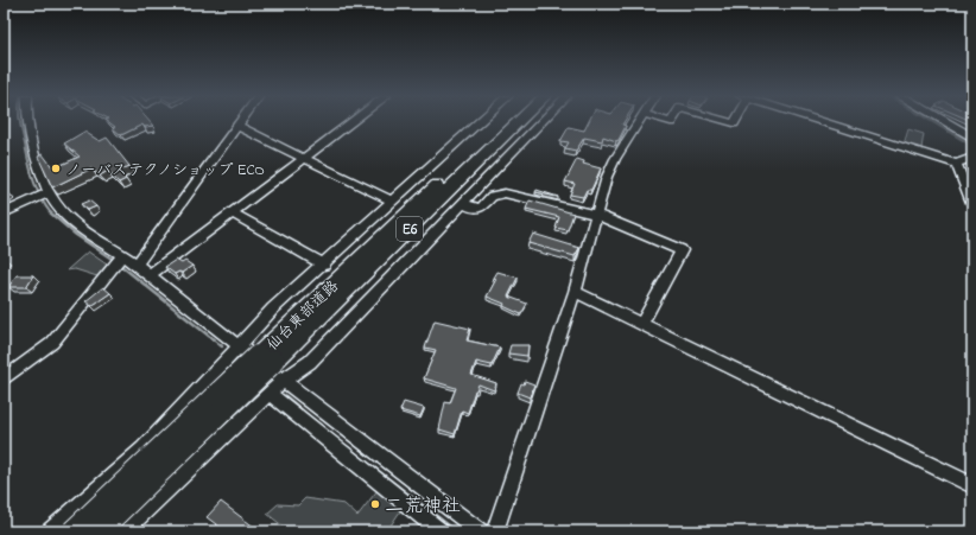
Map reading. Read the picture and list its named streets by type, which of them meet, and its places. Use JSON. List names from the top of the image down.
{
  "streets": {
    "highway": ["E6", "仙台東部道路"]
  },
  "places": ["ノーバステクノショップ ECO", "二荒神社"]
}
